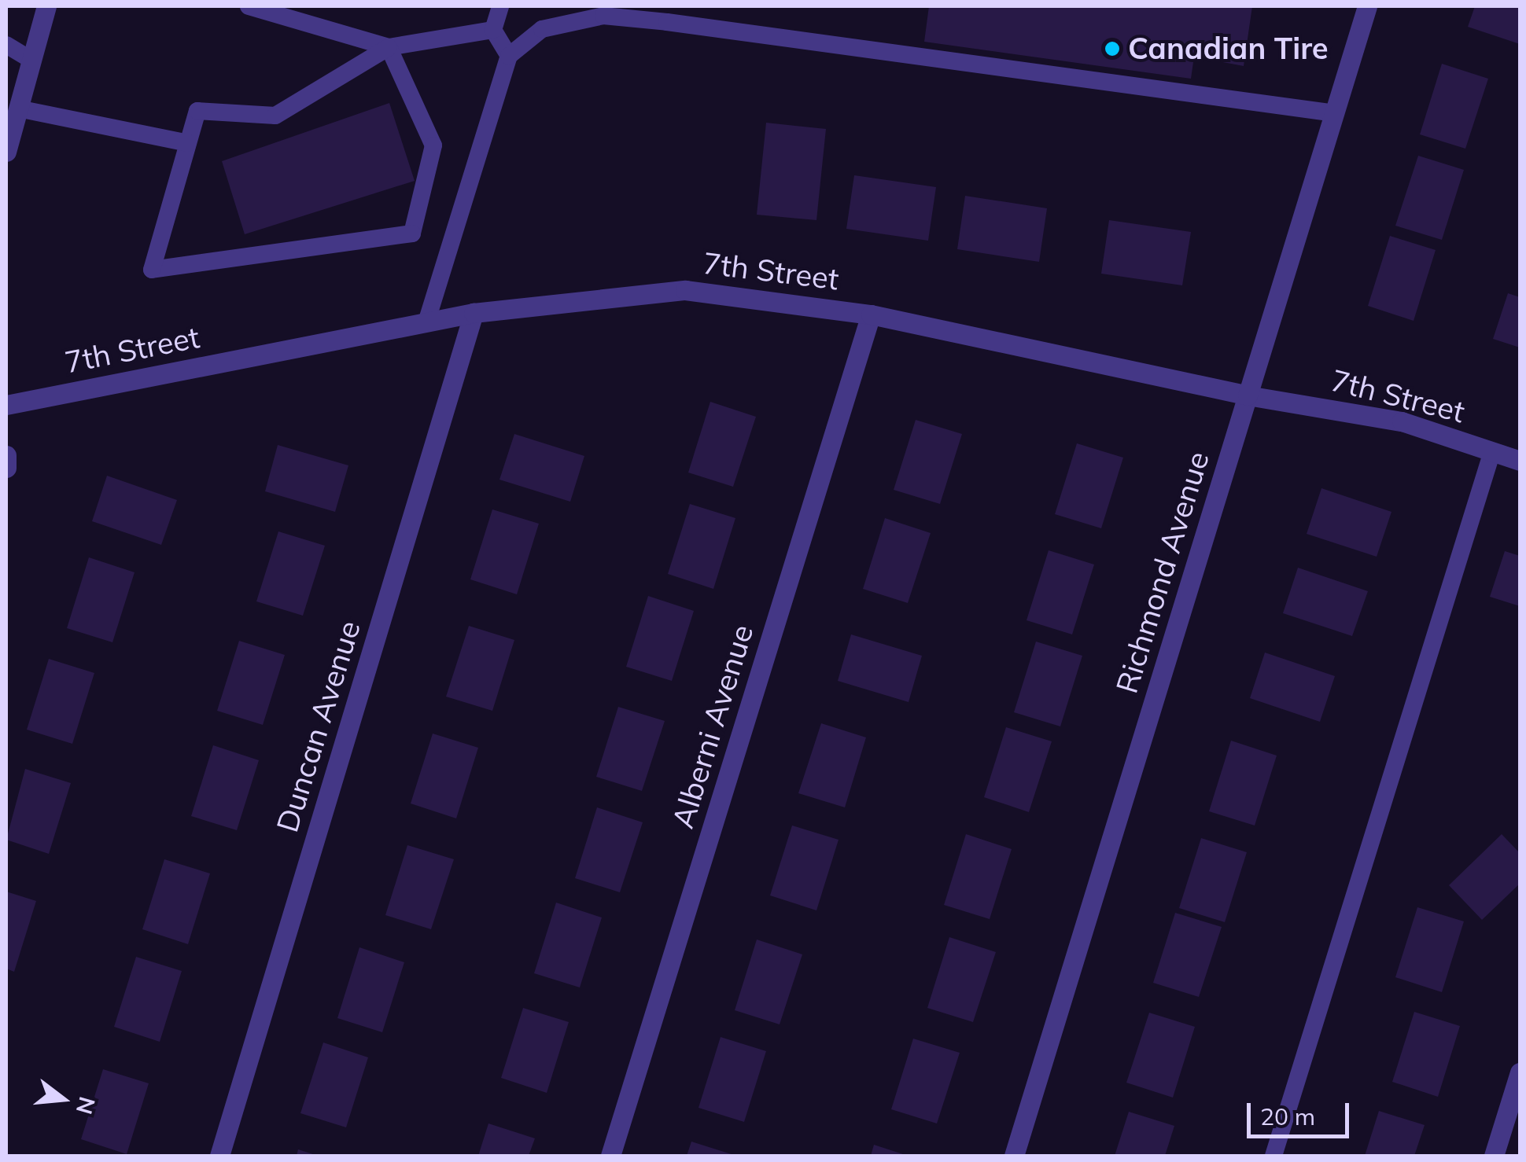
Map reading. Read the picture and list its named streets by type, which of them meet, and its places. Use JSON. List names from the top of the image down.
{
  "streets": {
    "street": [
      "7th Street",
      "Richmond Avenue",
      "Duncan Avenue",
      "Alberni Avenue"
    ]
  },
  "crossings": [
    ["7th Street", "Richmond Avenue"],
    ["7th Street", "Duncan Avenue"],
    ["7th Street", "Alberni Avenue"]
  ],
  "places": ["Canadian Tire"],
  "scale_bar": "20 m",
  "north": "right"
}
